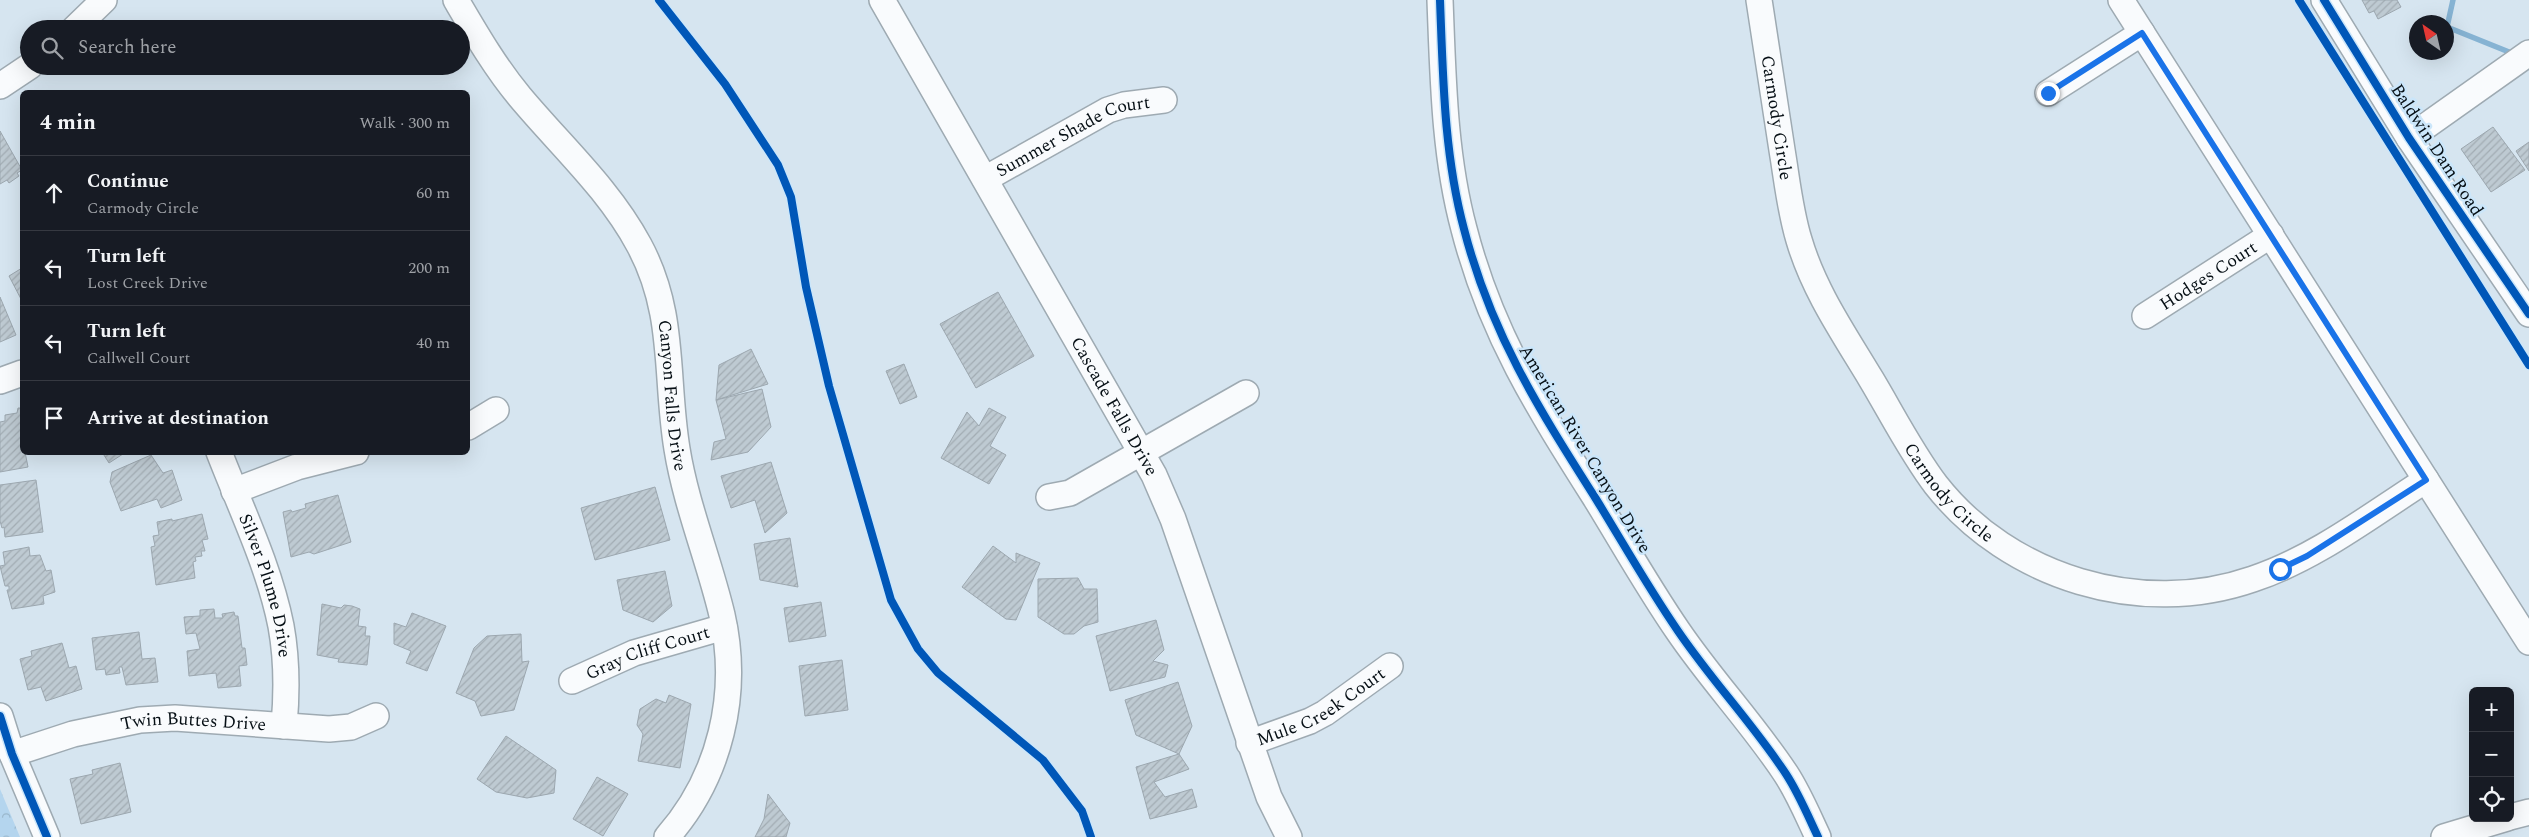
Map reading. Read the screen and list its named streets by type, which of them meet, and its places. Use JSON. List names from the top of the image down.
{
  "streets": {
    "street": [
      "Carmody Circle",
      "Summer Shade Court",
      "Baldwin Dam Road",
      "Hodges Court",
      "Canyon Falls Drive",
      "Cascade Falls Drive",
      "American River Canyon Drive",
      "Silver Plume Drive",
      "Gray Cliff Court",
      "Mule Creek Court",
      "Twin Buttes Drive"
    ]
  },
  "crossings": [
    ["Summer Shade Court", "Cascade Falls Drive"],
    ["Canyon Falls Drive", "Gray Cliff Court"],
    ["Cascade Falls Drive", "Mule Creek Court"],
    ["Silver Plume Drive", "Twin Buttes Drive"]
  ],
  "north": "top left",
  "page": {
    "search": "Search here",
    "heading": ["4 min", "Walk · 300 m"],
    "list": [
      ["Continue", "Carmody Circle", "60 m"],
      ["Turn left", "Lost Creek Drive", "200 m"],
      ["Turn left", "Callwell Court", "40 m"],
      "Arrive at destination"
    ],
    "map_buttons": ["+", "−"]
  }
}
